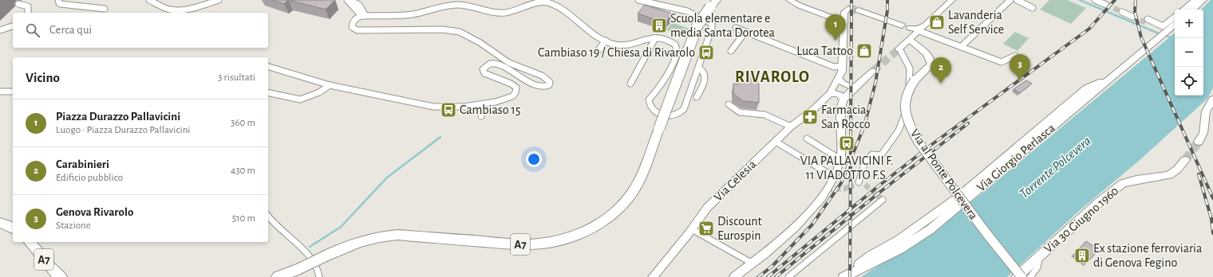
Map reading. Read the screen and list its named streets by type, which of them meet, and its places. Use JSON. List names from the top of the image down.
{
  "streets": {
    "highway": ["A7"],
    "main road": [
      "Via Giorgio Perlasca",
      "Via al Ponte Polcevera",
      "Via Celesia",
      "Via 30 Giugno 1960"
    ]
  },
  "districts": ["RIVAROLO"],
  "water": ["Torrente Polcevera"],
  "places": {
    "shop": ["Lavanderia Self Service", "Luca Tattoo"],
    "building": ["Scuola elementare e media Santa Dorotea", "Ex stazione ferroviaria di Genova Fegino"],
    "bus stop": ["Cambiaso 19 / Chiesa di Rivarolo", "Cambiaso 15", "VIA PALLAVICINI F. 11 VIADOTTO F.S."],
    "pharmacy": ["Farmacia San Rocco"],
    "supermarket": ["Discount Eurospin"]
  },
  "page": {
    "map_buttons": ["+", "−"],
    "search": "Cerca qui",
    "pins": ["1", "3", "2"],
    "heading": ["Vicino", "3 risultati"],
    "list": [
      {
        "mark": "1",
        "name": "Piazza Durazzo Pallavicini",
        "note": "Luogo · Piazza Durazzo Pallavicini",
        "value": "360 m"
      },
      {
        "mark": "2",
        "name": "Carabinieri",
        "note": "Edificio pubblico",
        "value": "430 m"
      },
      {
        "mark": "3",
        "name": "Genova Rivarolo",
        "note": "Stazione",
        "value": "510 m"
      }
    ]
  }
}
